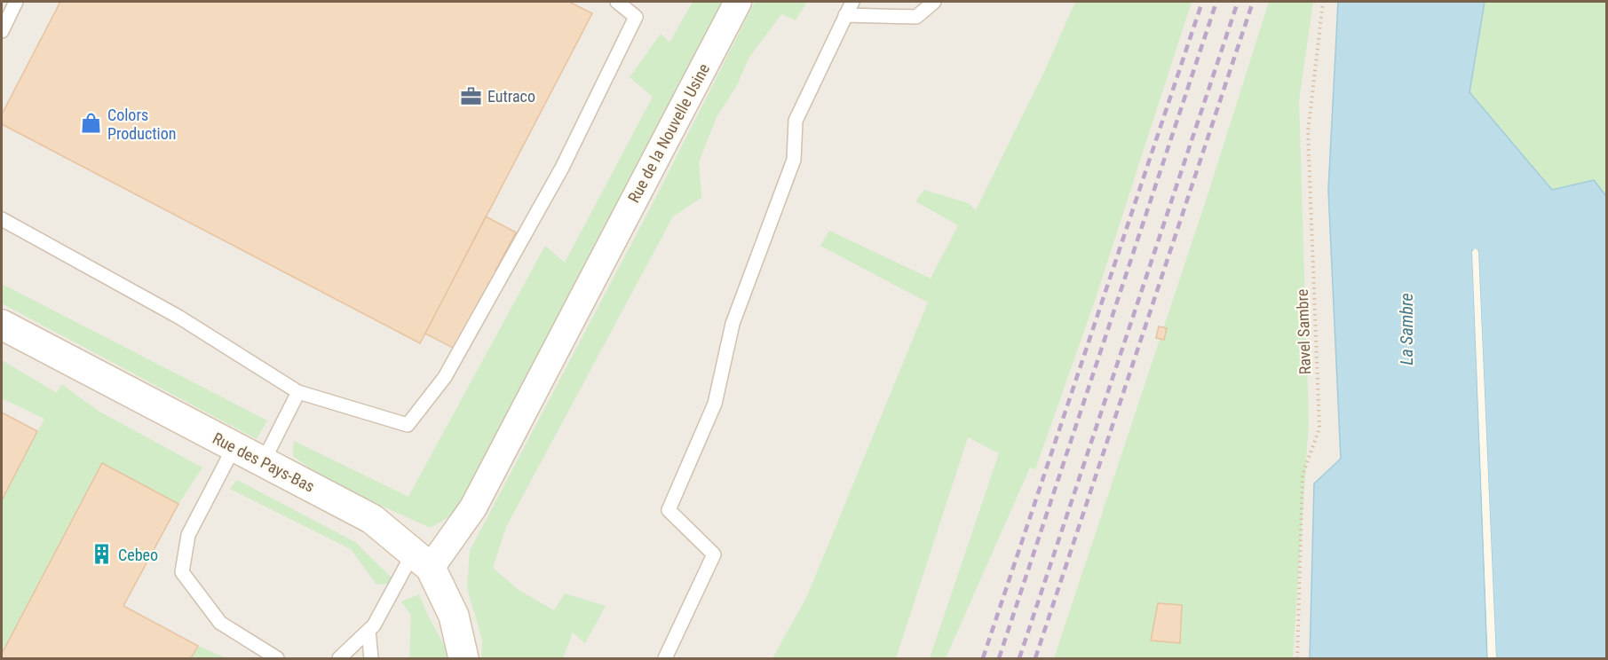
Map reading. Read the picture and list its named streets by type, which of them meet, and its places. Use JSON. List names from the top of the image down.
{
  "streets": {
    "street": ["Rue de la Nouvelle Usine", "Rue des Pays-Bas"],
    "path": ["Ravel Sambre"]
  },
  "crossings": [
    ["Rue de la Nouvelle Usine", "Rue des Pays-Bas"]
  ],
  "water": ["La Sambre"],
  "places": {
    "office": ["Eutraco"],
    "shop": ["Colors Production"],
    "building": ["Cebeo"]
  }
}
